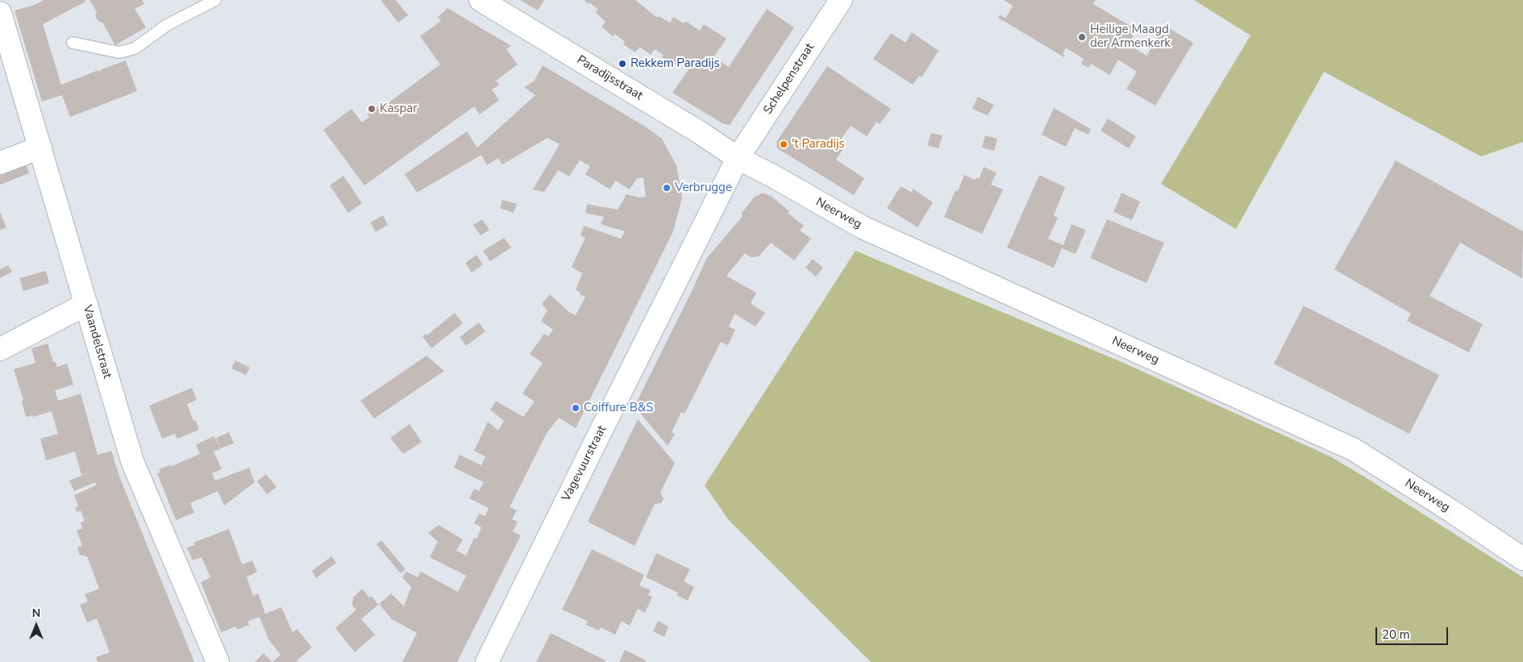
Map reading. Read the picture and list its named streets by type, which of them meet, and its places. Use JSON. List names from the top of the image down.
{
  "streets": {
    "street": [
      "Paradijsstraat",
      "Schelpenstraat",
      "Neerweg",
      "Vaandelstraat",
      "Vagevuurstraat"
    ]
  },
  "crossings": [
    ["Paradijsstraat", "Schelpenstraat"],
    ["Paradijsstraat", "Neerweg"],
    ["Paradijsstraat", "Vagevuurstraat"],
    ["Schelpenstraat", "Neerweg"],
    ["Schelpenstraat", "Vagevuurstraat"],
    ["Neerweg", "Vagevuurstraat"]
  ],
  "places": [
    "Heilige Maagd der Armenkerk",
    "Rekkem Paradijs",
    "Kaspar",
    "'t Paradijs",
    "Verbrugge",
    "Coiffure B&S"
  ],
  "scale_bar": "20 m",
  "north": "top"
}
